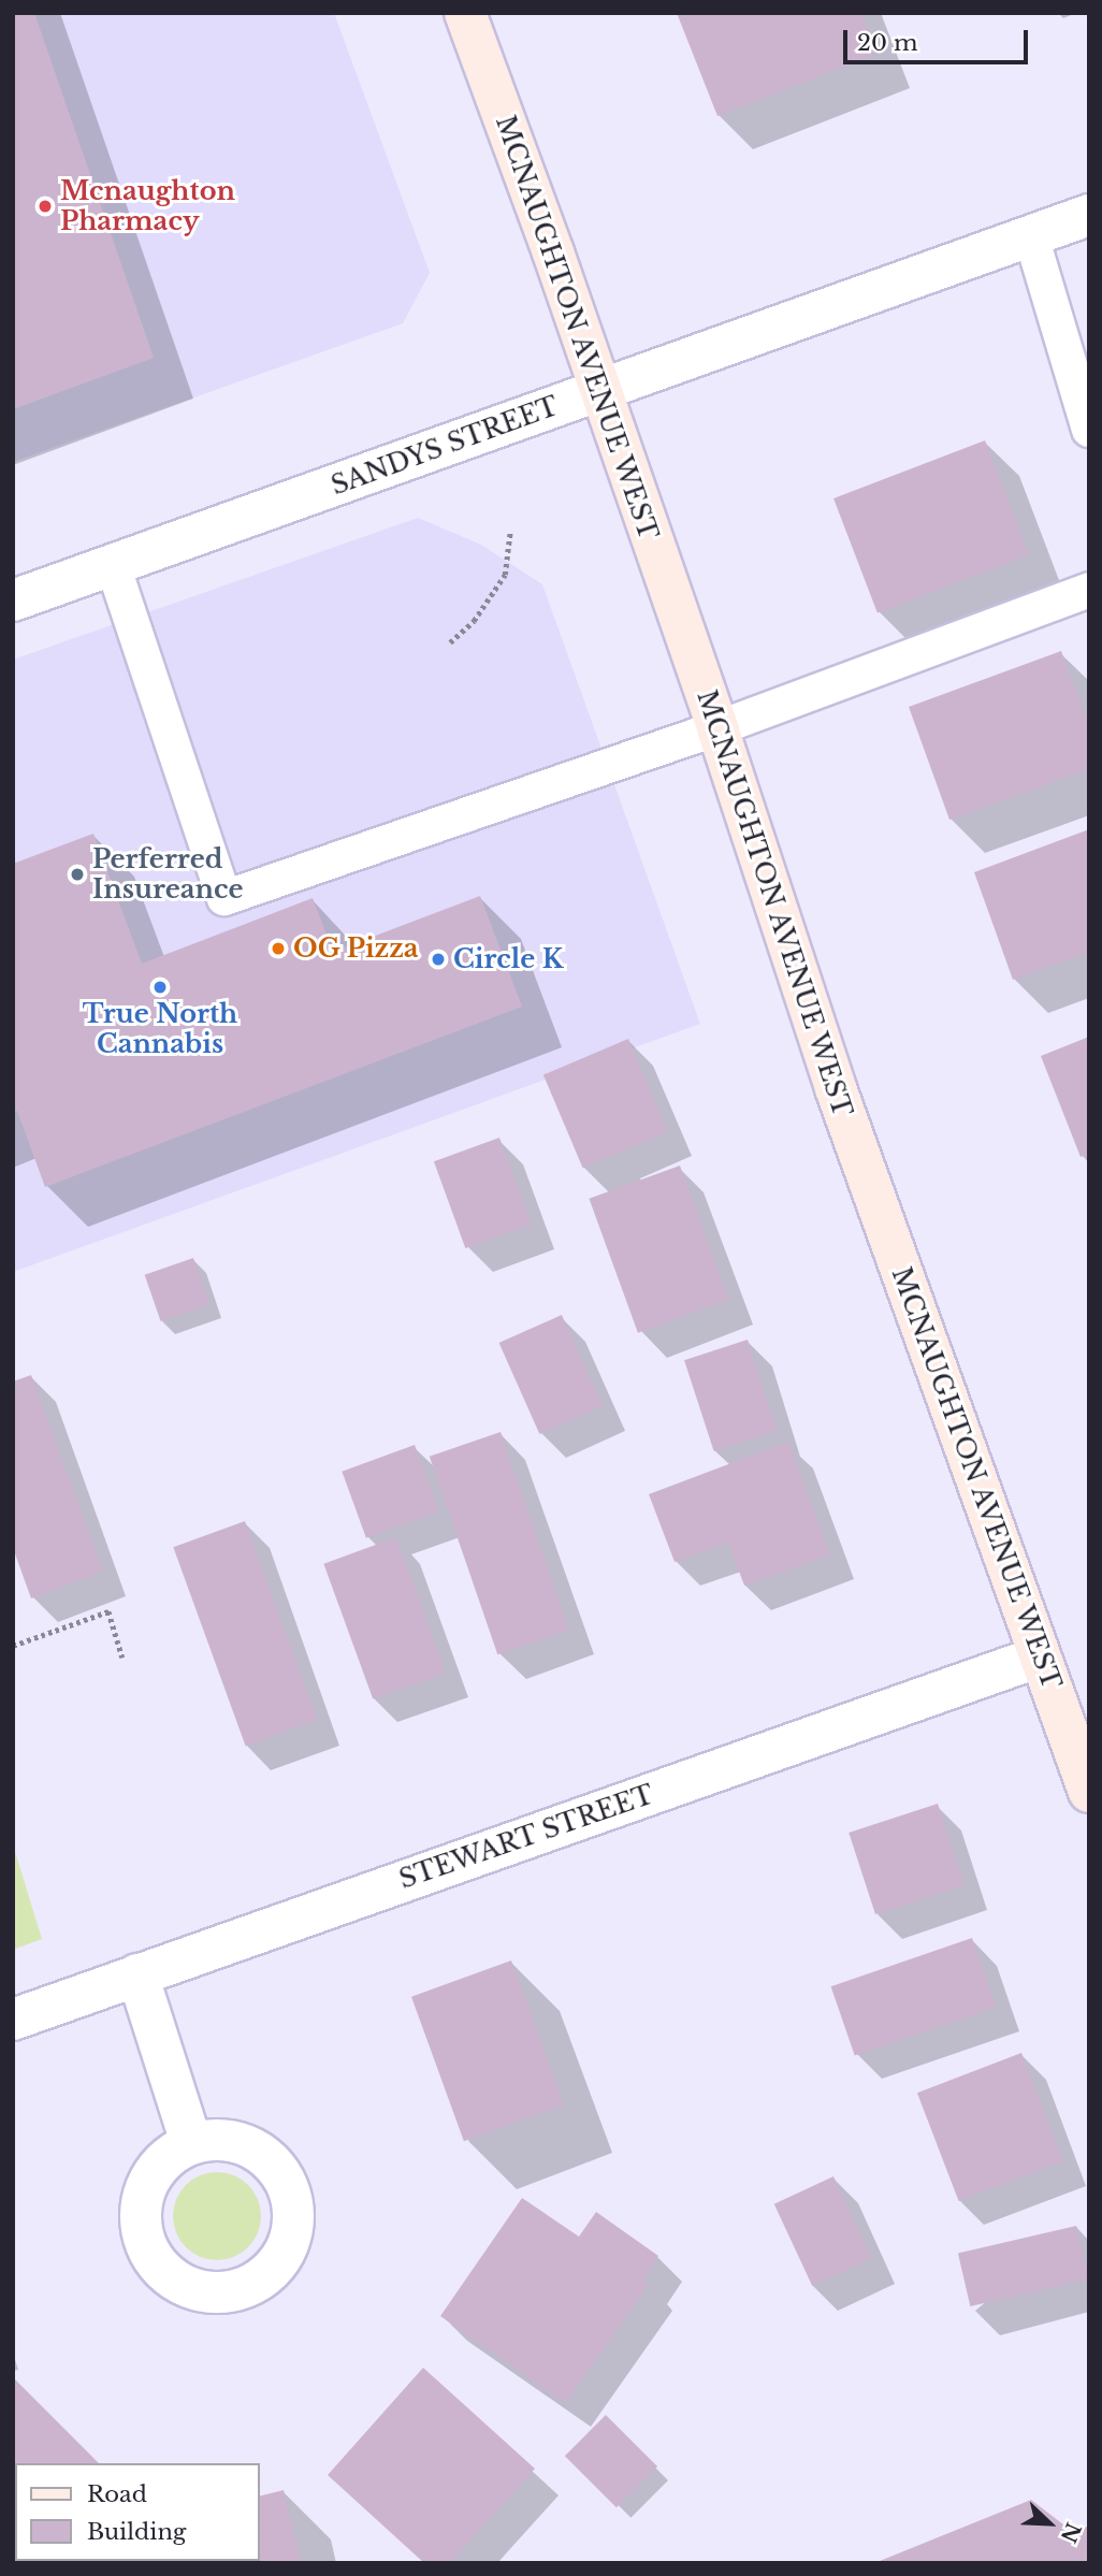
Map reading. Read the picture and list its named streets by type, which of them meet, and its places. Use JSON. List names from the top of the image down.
{
  "streets": {
    "main road": ["MCNAUGHTON AVENUE WEST"],
    "street": ["SANDYS STREET", "STEWART STREET"]
  },
  "crossings": [
    ["MCNAUGHTON AVENUE WEST", "SANDYS STREET"],
    ["MCNAUGHTON AVENUE WEST", "STEWART STREET"]
  ],
  "places": [
    "Mcnaughton Pharmacy",
    "Perferred Insureance",
    "OG Pizza",
    "Circle K",
    "True North Cannabis"
  ],
  "legend": ["Road", "Building"],
  "scale_bar": "20 m",
  "north": "bottom right"
}
